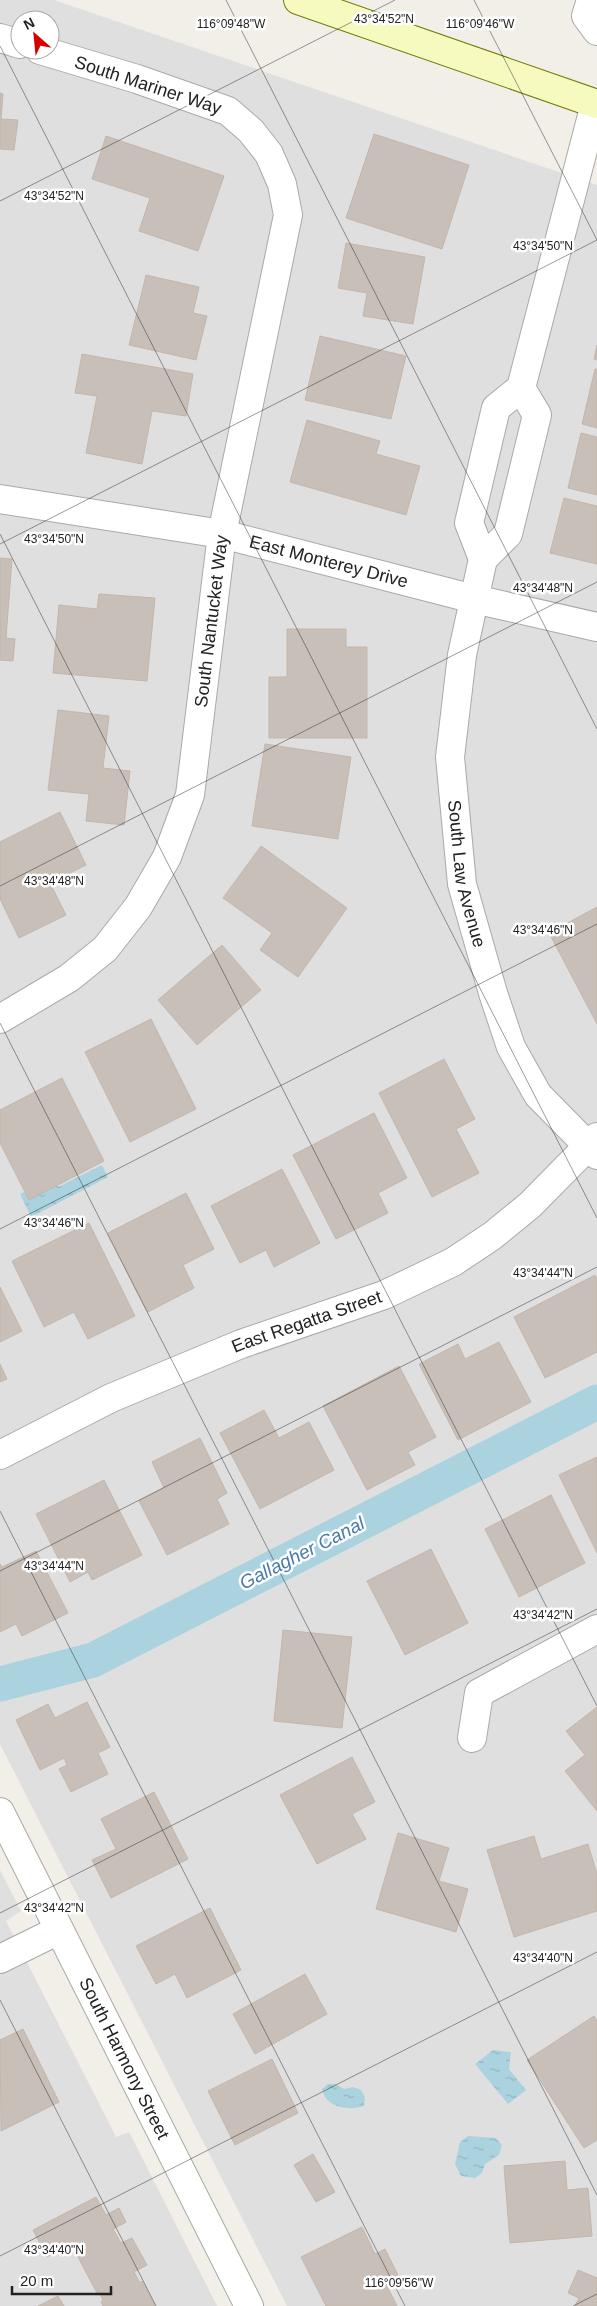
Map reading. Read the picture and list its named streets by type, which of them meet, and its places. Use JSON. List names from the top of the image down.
{
  "streets": {
    "street": [
      "South Mariner Way",
      "East Monterey Drive",
      "South Nantucket Way",
      "South Law Avenue",
      "East Regatta Street",
      "South Harmony Street"
    ]
  },
  "crossings": [
    ["South Mariner Way", "South Nantucket Way"],
    ["East Monterey Drive", "South Nantucket Way"],
    ["East Monterey Drive", "South Law Avenue"],
    ["South Law Avenue", "East Regatta Street"]
  ],
  "water": ["Gallagher Canal"],
  "scale_bar": "20 m",
  "north": "top left",
  "coordinates": [
    "43°34'52\"N",
    "116°09'48\"W",
    "116°09'46\"W",
    "43°34'50\"N",
    "43°34'48\"N",
    "43°34'46\"N",
    "43°34'44\"N",
    "43°34'42\"N",
    "43°34'40\"N",
    "116°09'56\"W"
  ]
}
